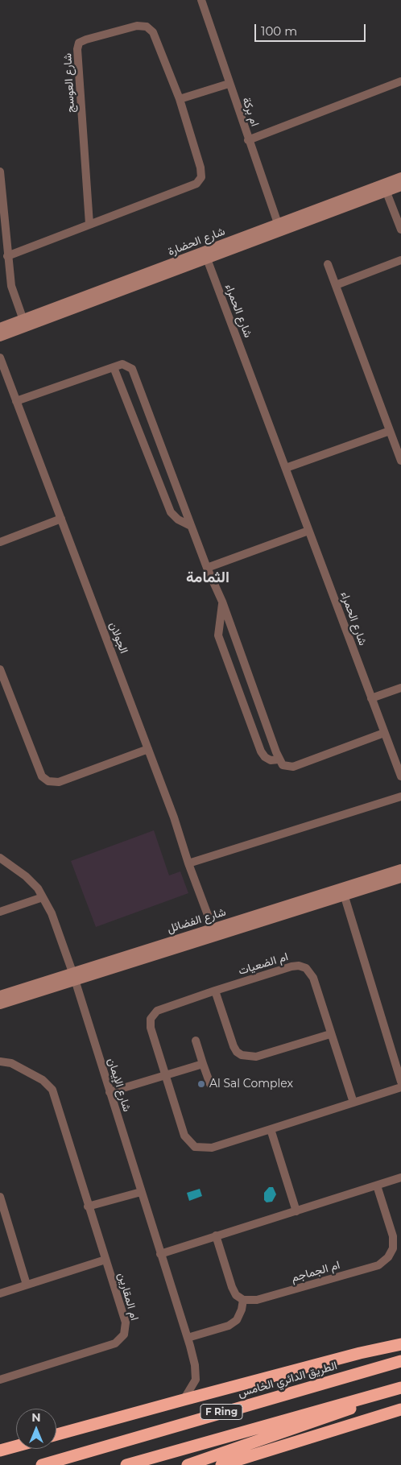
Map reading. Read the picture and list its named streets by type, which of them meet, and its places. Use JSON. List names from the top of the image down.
{
  "streets": {
    "highway": ["الطريق الدائري الخامس", "F Ring"],
    "street": [
      "شارع العوسج",
      "ام بركة",
      "شارع الحضارة",
      "شارع الحمراء",
      "الجولان",
      "شارع الفضائل",
      "ام الضعيات",
      "شارع الإيمان",
      "ام الجماجم",
      "ام المقارين"
    ]
  },
  "crossings": [
    ["ام بركة", "شارع الحضارة"],
    ["شارع الحضارة", "شارع الحمراء"],
    ["الجولان", "شارع الفضائل"],
    ["شارع الفضائل", "شارع الإيمان"]
  ],
  "districts": ["الثمامة"],
  "places": ["Al Sal Complex"],
  "scale_bar": "100 m",
  "north": "top"
}
